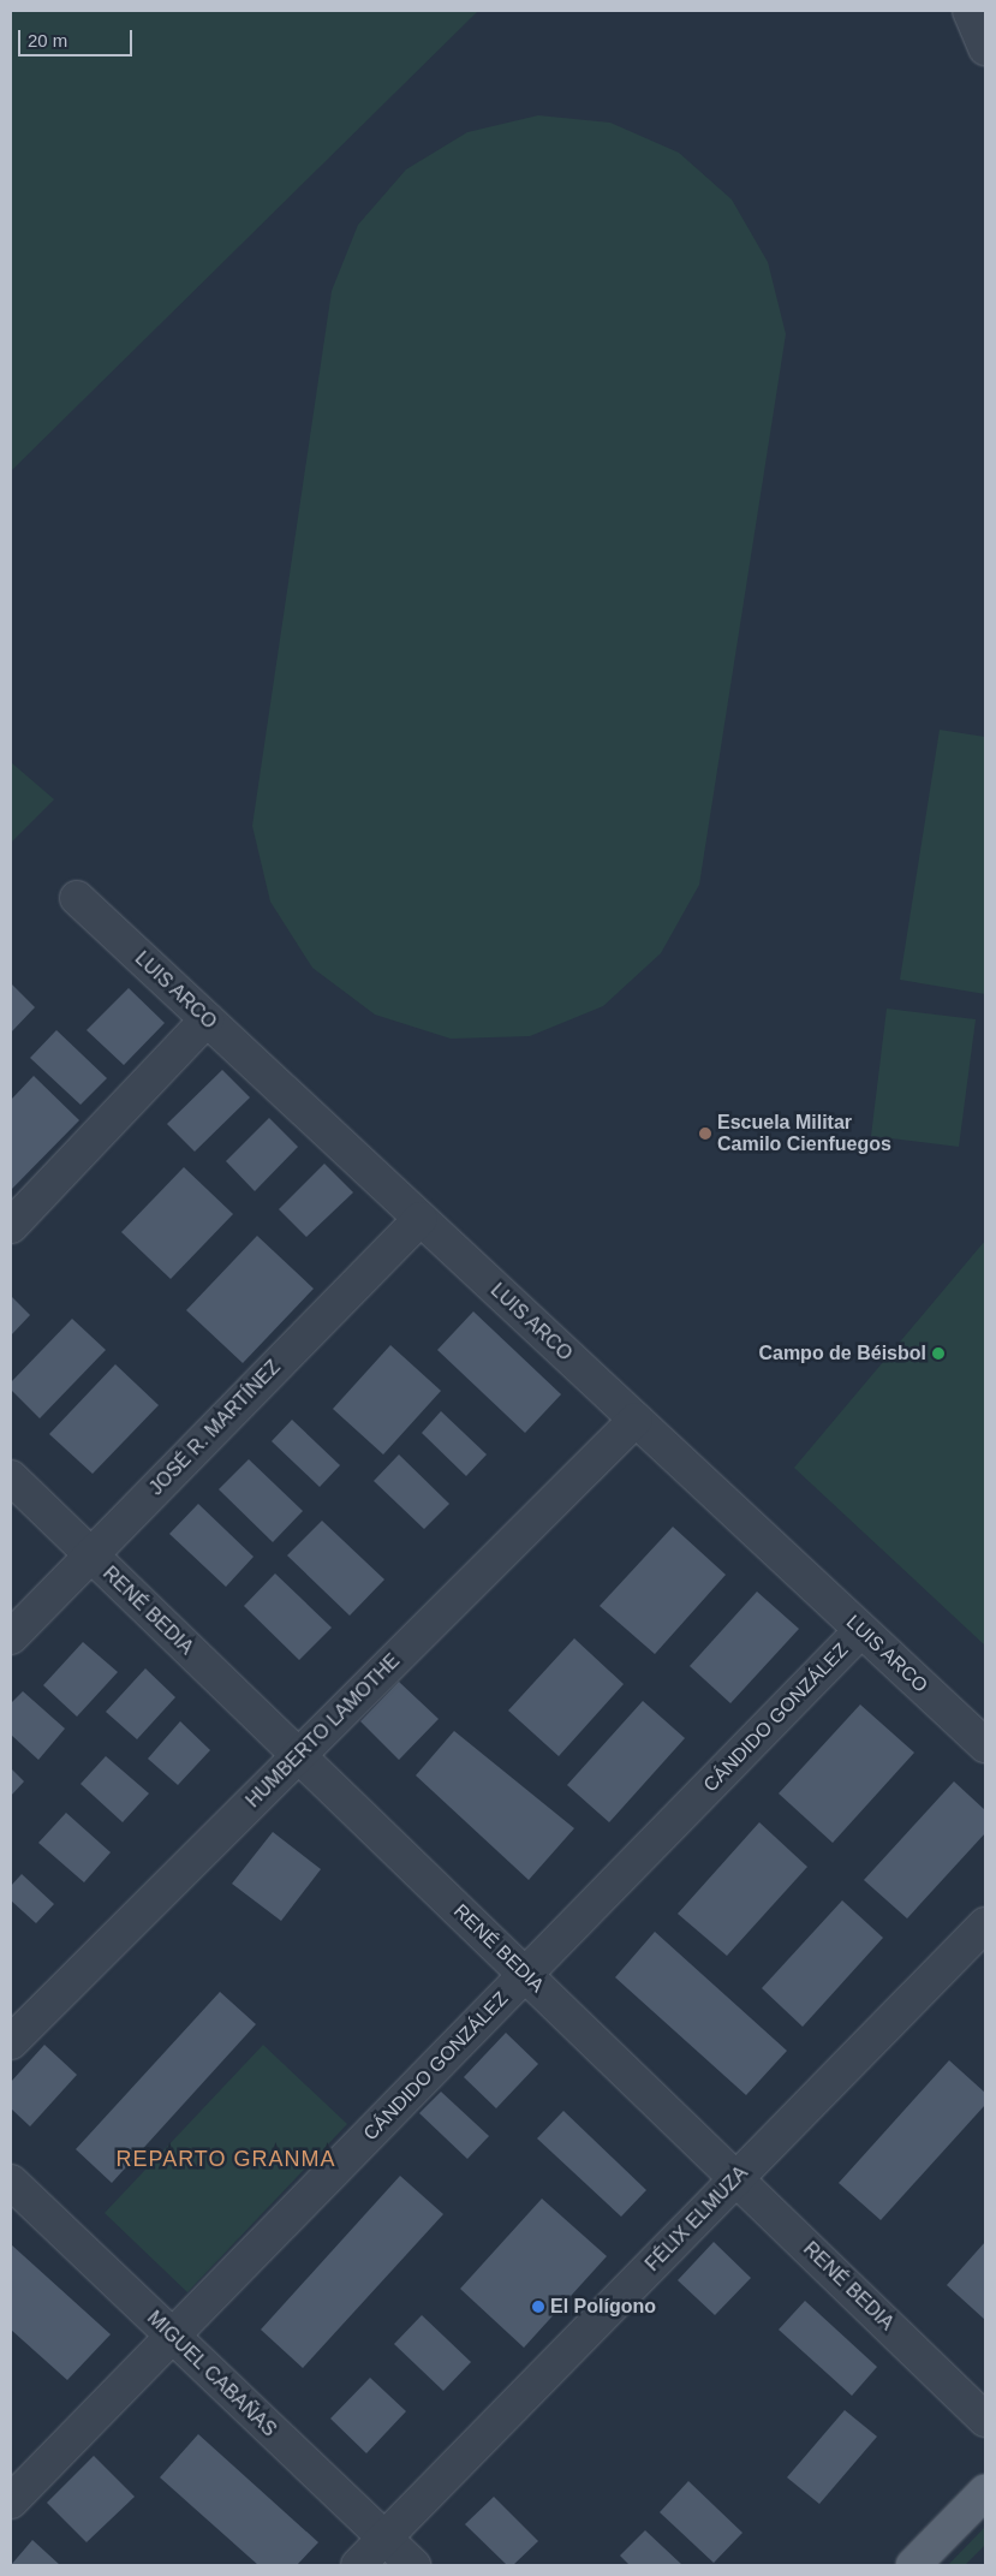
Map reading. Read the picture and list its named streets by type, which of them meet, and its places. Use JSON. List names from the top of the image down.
{
  "streets": {
    "street": [
      "LUIS ARCO",
      "JOSÉ R. MARTÍNEZ",
      "RENÉ BEDIA",
      "CÁNDIDO GONZÁLEZ",
      "HUMBERTO LAMOTHE",
      "FÉLIX ELMUZA",
      "MIGUEL CABAÑAS"
    ]
  },
  "crossings": [
    ["LUIS ARCO", "JOSÉ R. MARTÍNEZ"],
    ["LUIS ARCO", "CÁNDIDO GONZÁLEZ"],
    ["LUIS ARCO", "HUMBERTO LAMOTHE"],
    ["JOSÉ R. MARTÍNEZ", "RENÉ BEDIA"],
    ["RENÉ BEDIA", "CÁNDIDO GONZÁLEZ"],
    ["RENÉ BEDIA", "HUMBERTO LAMOTHE"],
    ["RENÉ BEDIA", "FÉLIX ELMUZA"],
    ["CÁNDIDO GONZÁLEZ", "MIGUEL CABAÑAS"],
    ["FÉLIX ELMUZA", "MIGUEL CABAÑAS"]
  ],
  "districts": ["REPARTO GRANMA"],
  "places": ["Escuela Militar Camilo Cienfuegos", "Campo de Béisbol", "El Polígono"],
  "scale_bar": "20 m"
}
